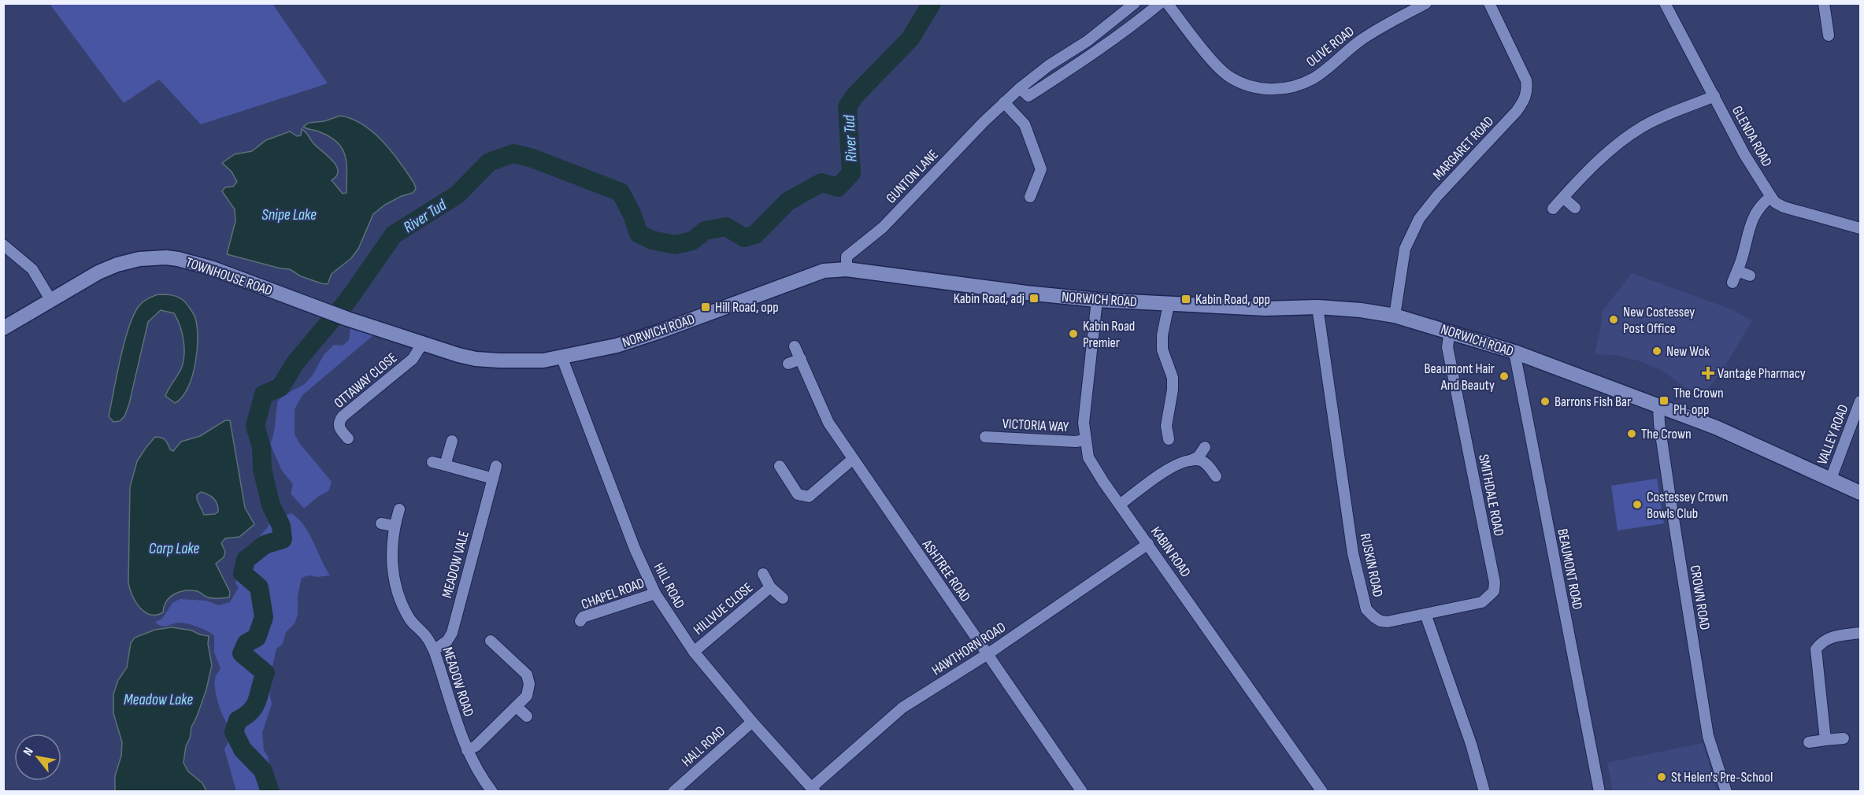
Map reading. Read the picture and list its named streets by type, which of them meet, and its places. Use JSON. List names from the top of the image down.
{
  "streets": {
    "street": [
      "OLIVE ROAD",
      "GLENDA ROAD",
      "MARGARET ROAD",
      "GUNTON LANE",
      "TOWNHOUSE ROAD",
      "NORWICH ROAD",
      "OTTAWAY CLOSE",
      "VICTORIA WAY",
      "VALLEY ROAD",
      "SMITHDALE ROAD",
      "KABIN ROAD",
      "MEADOW VALE",
      "RUSKIN ROAD",
      "BEAUMONT ROAD",
      "ASHTREE ROAD",
      "HILL ROAD",
      "CHAPEL ROAD",
      "CROWN ROAD",
      "HILLVUE CLOSE",
      "HAWTHORN ROAD",
      "MEADOW ROAD",
      "HALL ROAD"
    ]
  },
  "crossings": [
    ["MARGARET ROAD", "NORWICH ROAD"],
    ["GUNTON LANE", "NORWICH ROAD"],
    ["TOWNHOUSE ROAD", "NORWICH ROAD"],
    ["NORWICH ROAD", "OTTAWAY CLOSE"],
    ["NORWICH ROAD", "VALLEY ROAD"],
    ["NORWICH ROAD", "SMITHDALE ROAD"],
    ["NORWICH ROAD", "KABIN ROAD"],
    ["NORWICH ROAD", "RUSKIN ROAD"],
    ["NORWICH ROAD", "BEAUMONT ROAD"],
    ["NORWICH ROAD", "HILL ROAD"],
    ["NORWICH ROAD", "CROWN ROAD"],
    ["VICTORIA WAY", "KABIN ROAD"],
    ["SMITHDALE ROAD", "RUSKIN ROAD"],
    ["KABIN ROAD", "HAWTHORN ROAD"],
    ["MEADOW VALE", "MEADOW ROAD"],
    ["ASHTREE ROAD", "HAWTHORN ROAD"],
    ["HILL ROAD", "CHAPEL ROAD"],
    ["HILL ROAD", "HILLVUE CLOSE"],
    ["HILL ROAD", "HAWTHORN ROAD"],
    ["HILL ROAD", "HALL ROAD"]
  ],
  "water": [
    "River Tud",
    "Snipe Lake",
    "Carp Lake",
    "Meadow Lake"
  ],
  "places": {
    "transit": [
      "Kabin Road, adj",
      "Kabin Road, opp",
      "Hill Road, opp",
      "The Crown PH, opp"
    ],
    "other": [
      "New Costessey Post Office",
      "Kabin Road Premier",
      "New Wok",
      "Beaumont Hair And Beauty",
      "Barrons Fish Bar",
      "The Crown",
      "Costessey Crown Bowls Club",
      "St Helen's Pre-School"
    ],
    "health": ["Vantage Pharmacy"]
  },
  "north": "top left"
}
